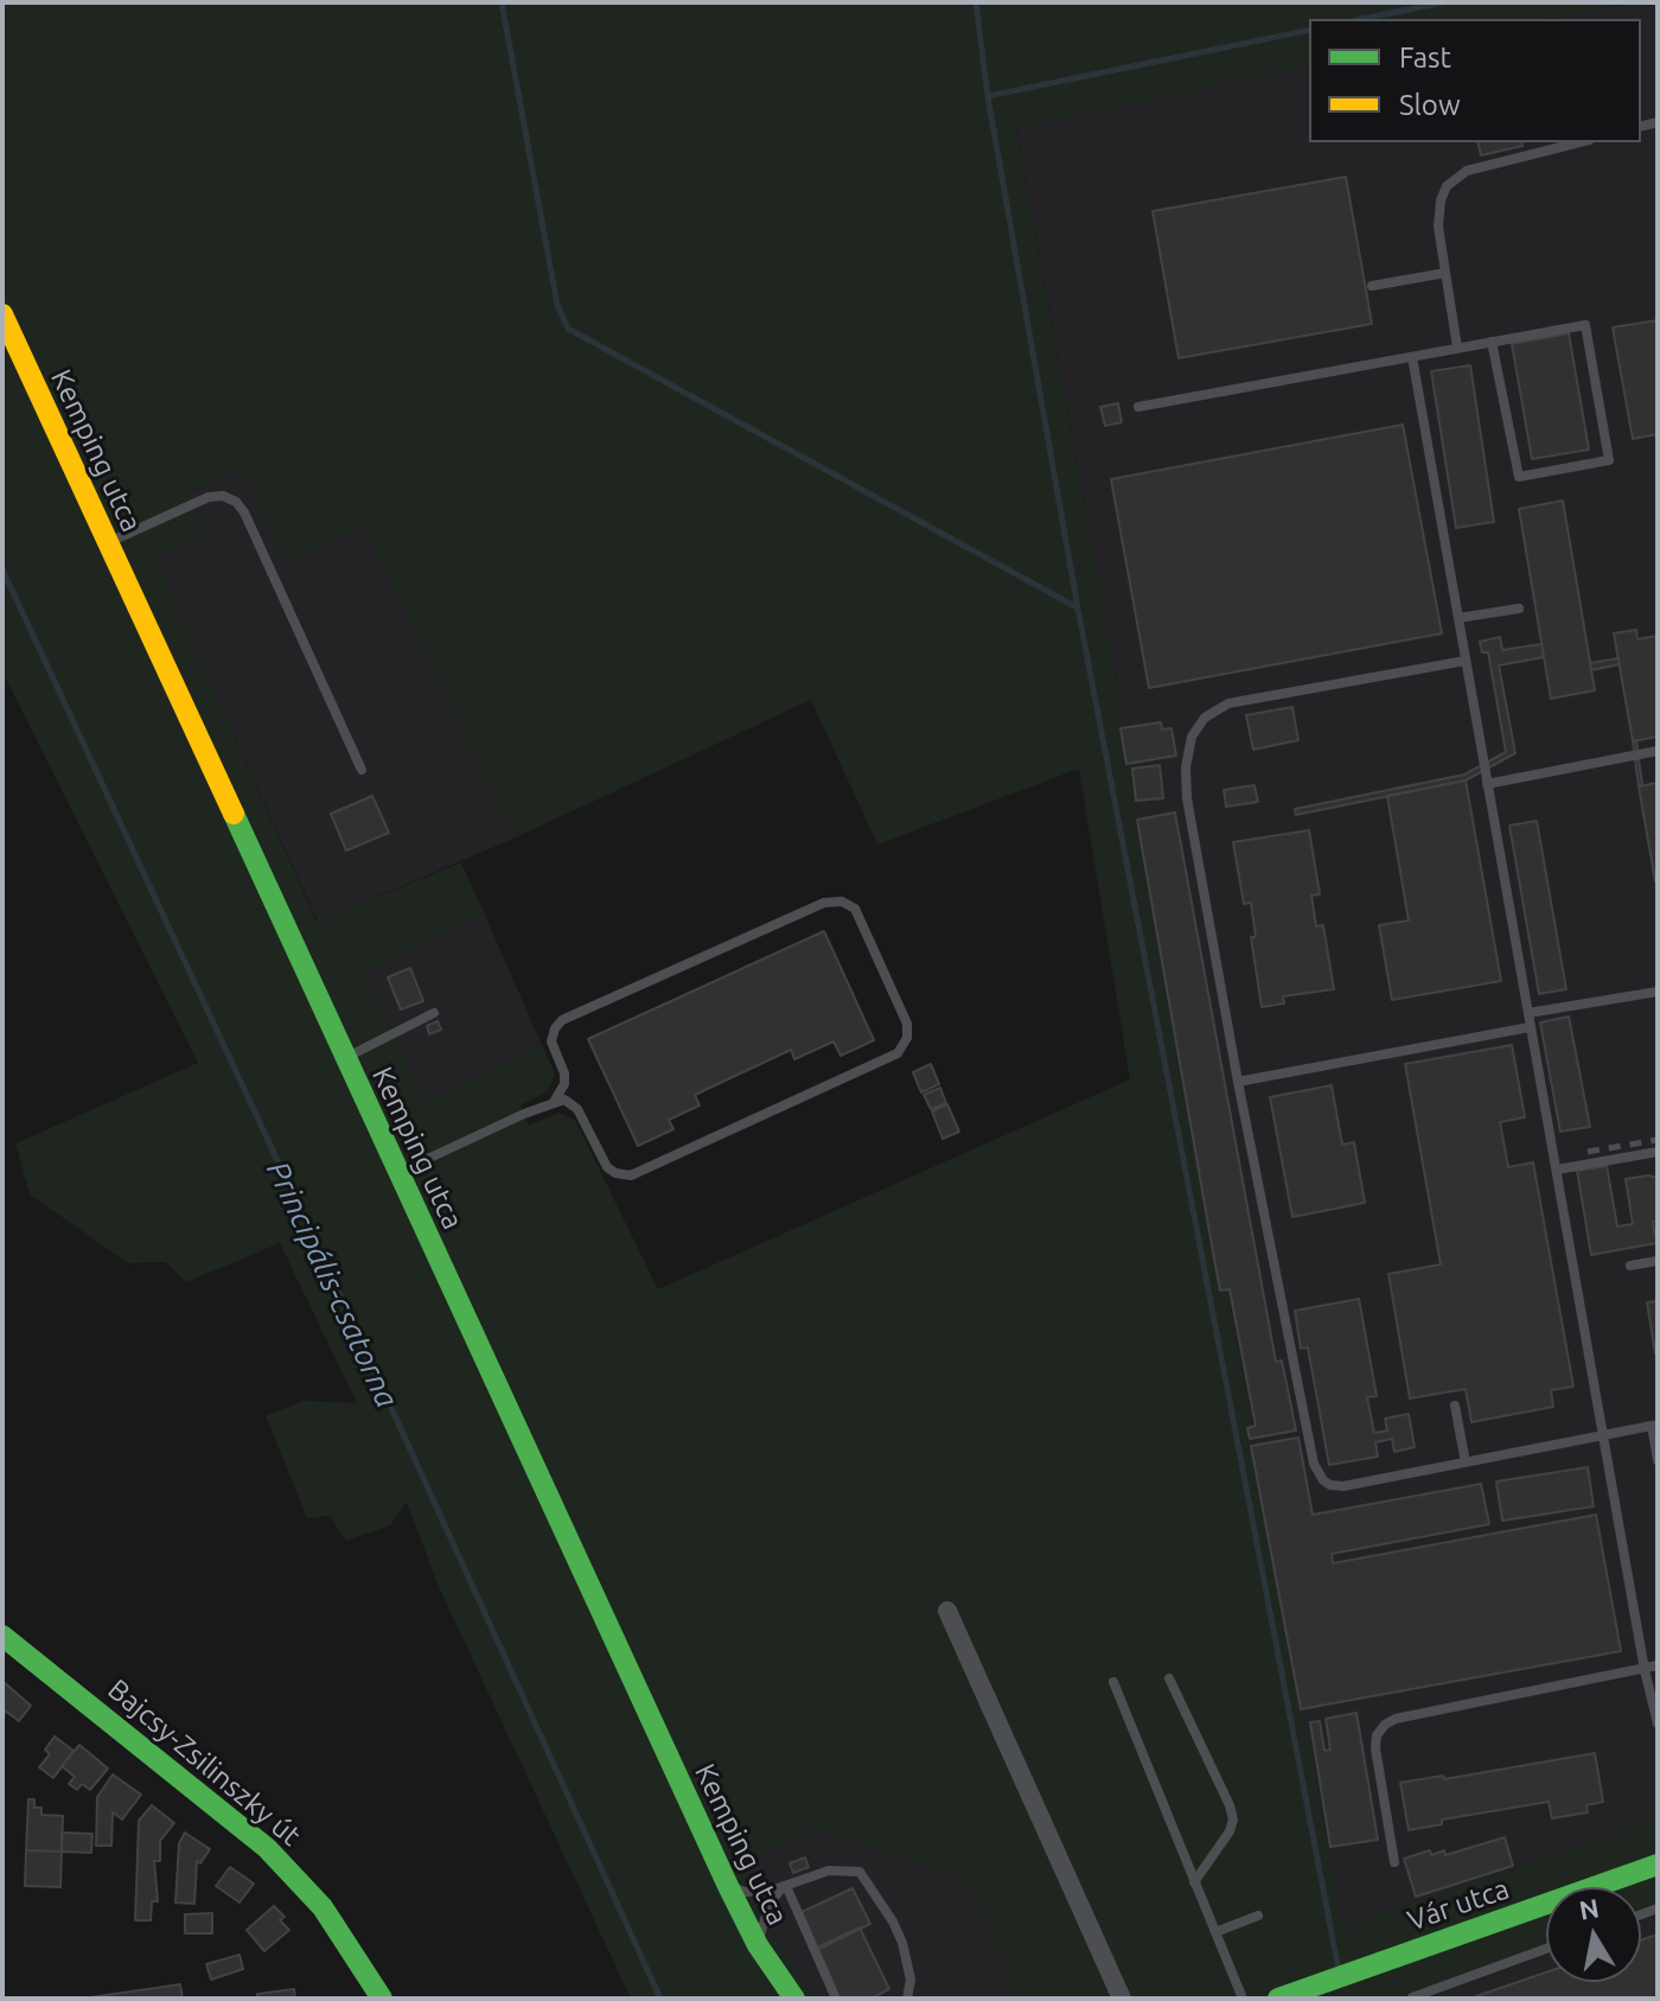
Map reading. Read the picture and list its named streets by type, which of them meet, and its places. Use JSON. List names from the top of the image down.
{
  "streets": {
    "main road": ["Kemping utca", "Bajcsy-Zsilinszky út", "Vár utca"]
  },
  "water": ["Principális-csatorna"],
  "legend": ["Fast", "Slow"],
  "north": "top"
}
